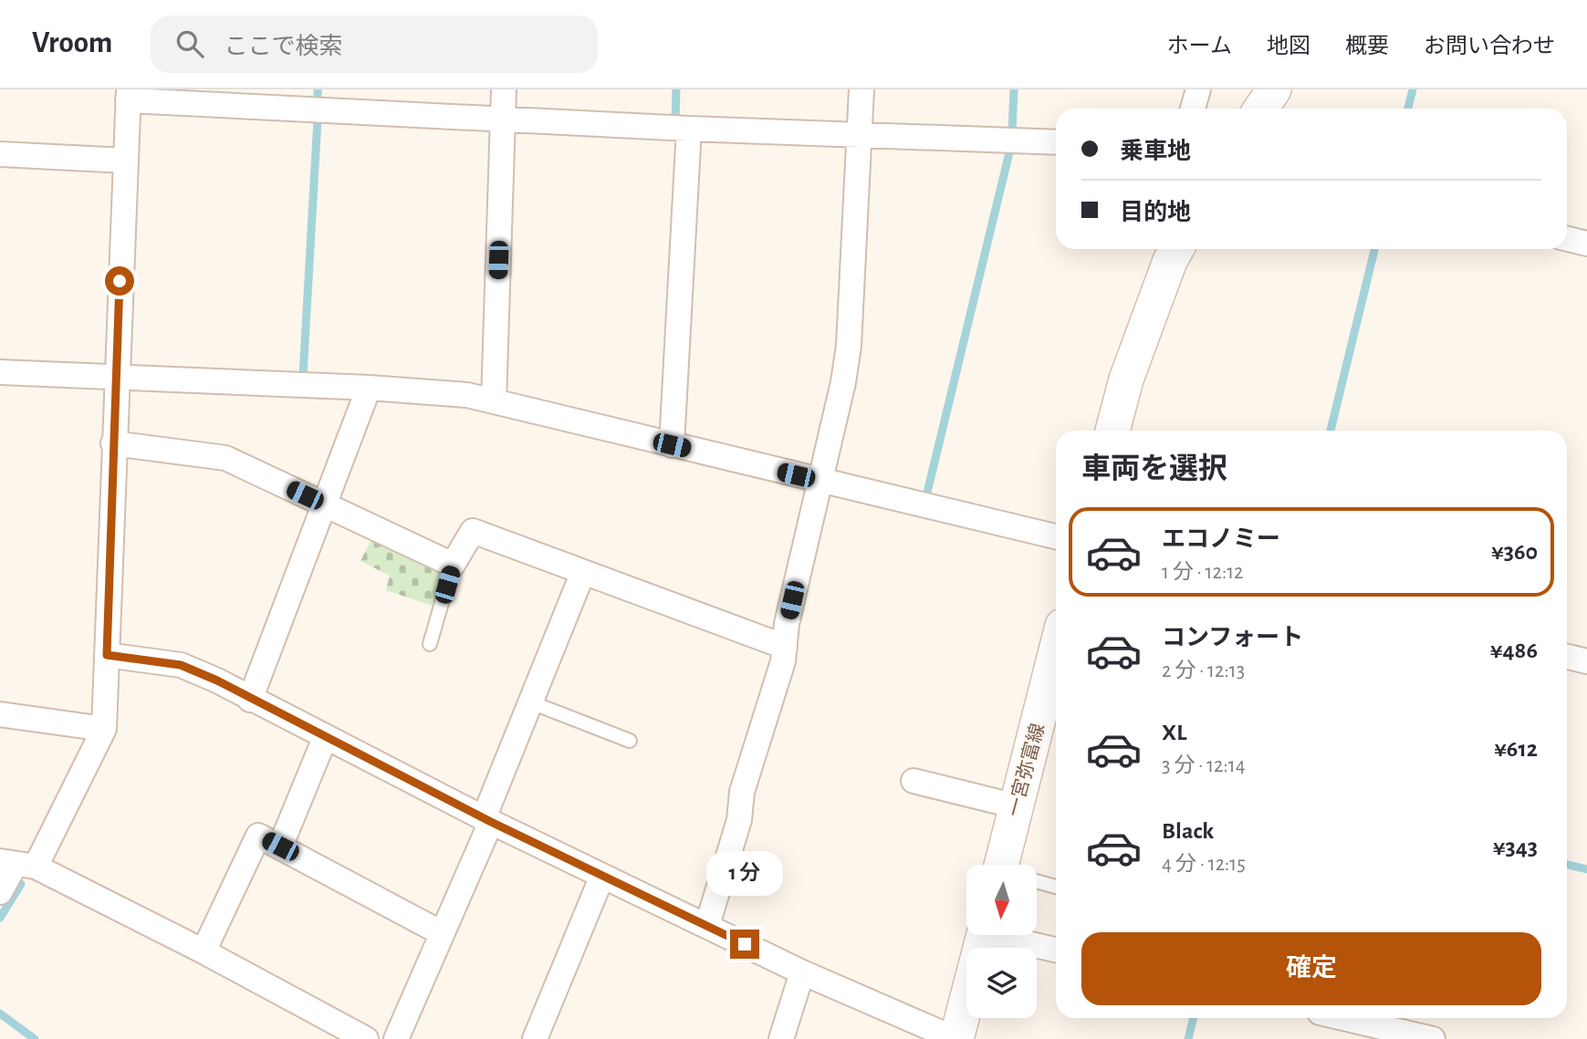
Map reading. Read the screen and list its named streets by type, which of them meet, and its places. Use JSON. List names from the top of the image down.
{
  "streets": {
    "main road": ["一宮弥富線"]
  },
  "north": "bottom",
  "page": {
    "header": "Vroom",
    "search": "ここで検索",
    "nav": [
      "ホーム",
      "地図",
      "概要",
      "お問い合わせ"
    ],
    "banner": ["乗車地", "目的地"],
    "heading": "車両を選択",
    "list": [
      {
        "name": "エコノミー",
        "note": "1 分 · 12:12",
        "value": "¥360"
      },
      {
        "name": "コンフォート",
        "note": "2 分 · 12:13",
        "value": "¥486"
      },
      {
        "name": "XL",
        "note": "3 分 · 12:14",
        "value": "¥612"
      },
      {
        "name": "Black",
        "note": "4 分 · 12:15",
        "value": "¥343"
      }
    ],
    "bubble": "1 分",
    "buttons": "確定"
  }
}
